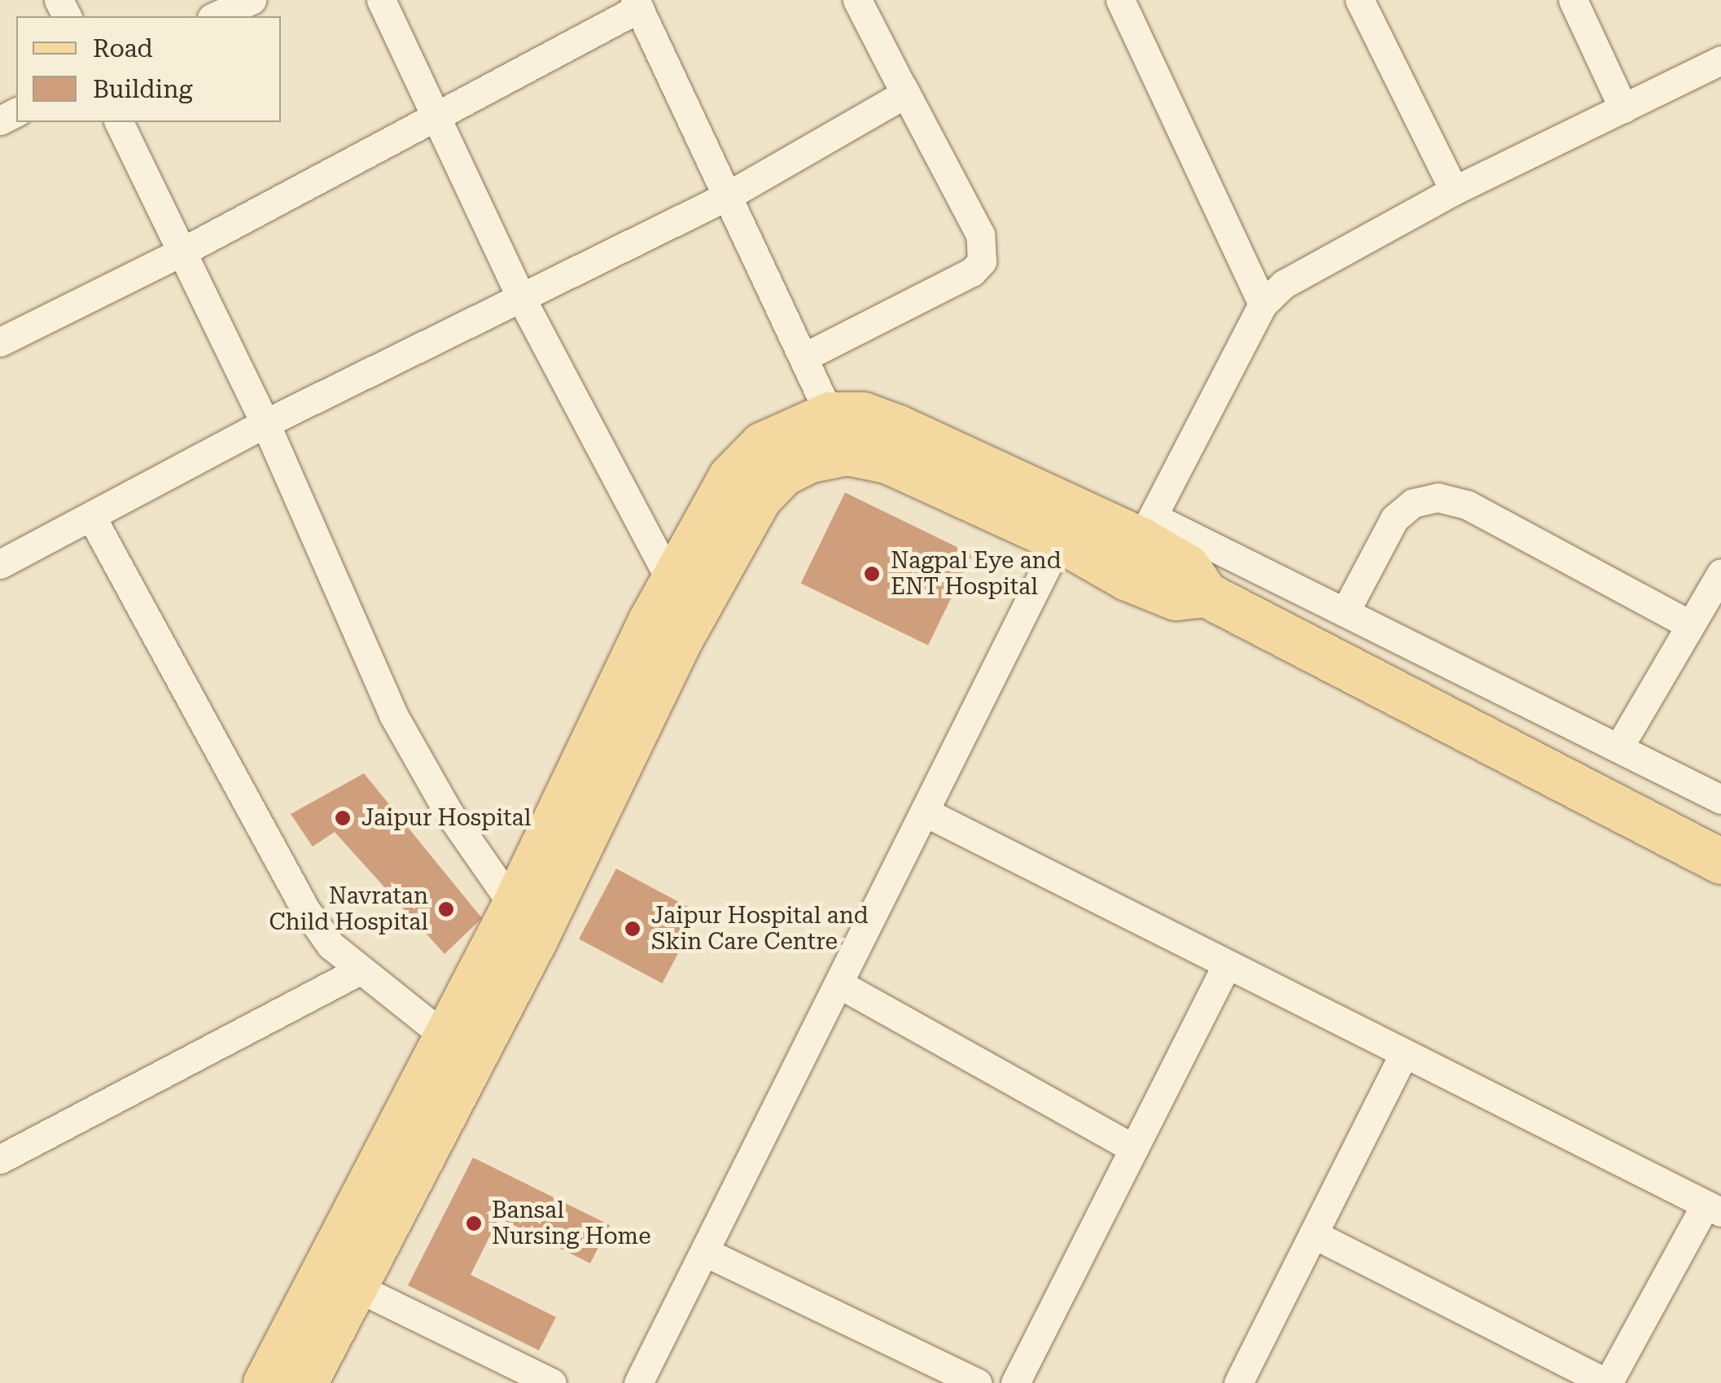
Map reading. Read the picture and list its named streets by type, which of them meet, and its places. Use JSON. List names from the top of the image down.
{
  "places": [
    "Nagpal Eye and ENT Hospital",
    "Jaipur Hospital",
    "Navratan Child Hospital",
    "Jaipur Hospital and Skin Care Centre",
    "Bansal Nursing Home"
  ],
  "legend": ["Road", "Building"]
}
